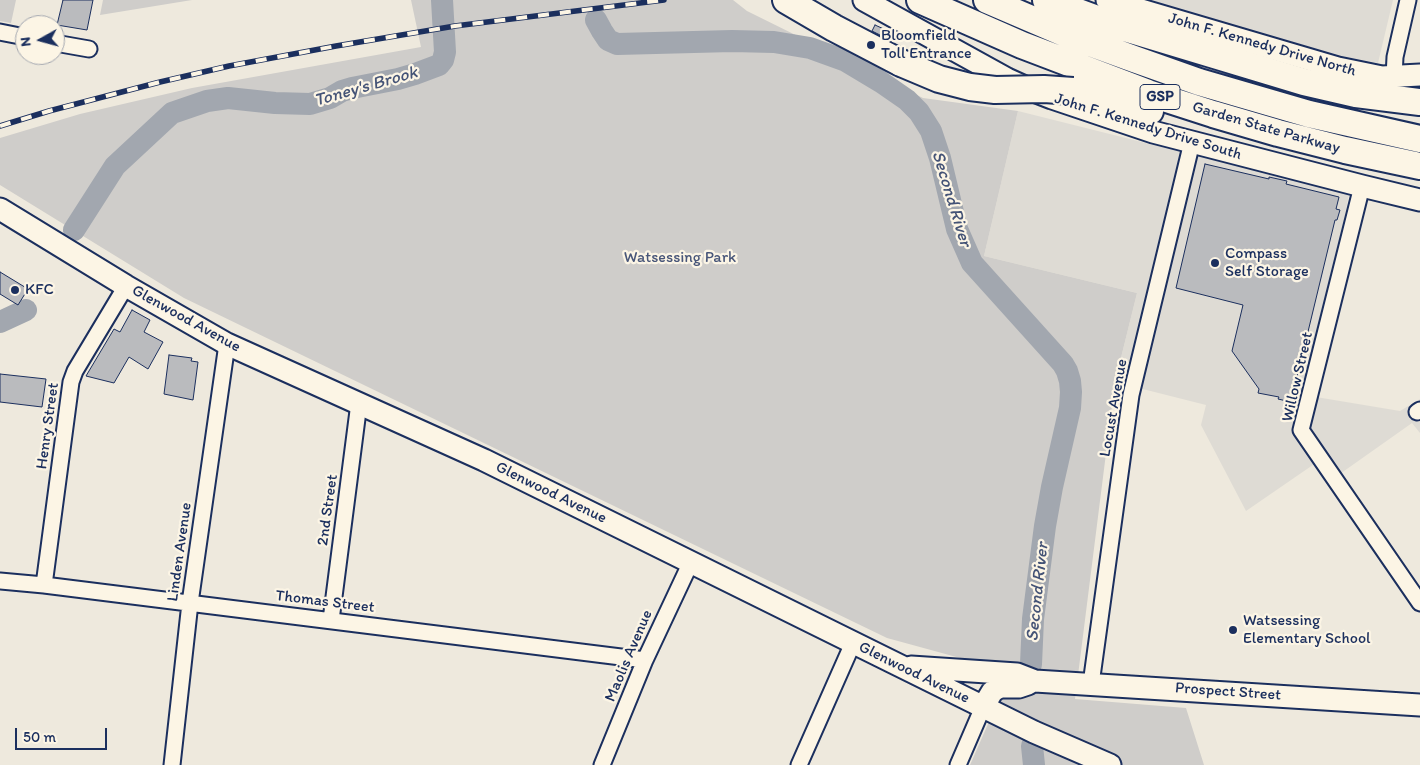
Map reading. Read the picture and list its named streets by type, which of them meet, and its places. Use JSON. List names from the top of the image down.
{
  "streets": {
    "highway": ["GSP", "Garden State Parkway"],
    "street": [
      "John F. Kennedy Drive North",
      "John F. Kennedy Drive South",
      "Glenwood Avenue",
      "Willow Street",
      "Locust Avenue",
      "Henry Street",
      "2nd Street",
      "Linden Avenue",
      "Thomas Street",
      "Maolis Avenue",
      "Prospect Street"
    ]
  },
  "crossings": [
    ["John F. Kennedy Drive South", "Willow Street"],
    ["John F. Kennedy Drive South", "Locust Avenue"],
    ["Glenwood Avenue", "Henry Street"],
    ["Glenwood Avenue", "2nd Street"],
    ["Glenwood Avenue", "Linden Avenue"],
    ["Glenwood Avenue", "Maolis Avenue"],
    ["Glenwood Avenue", "Prospect Street"],
    ["Locust Avenue", "Prospect Street"],
    ["Henry Street", "Thomas Street"],
    ["2nd Street", "Thomas Street"],
    ["Linden Avenue", "Thomas Street"],
    ["Thomas Street", "Maolis Avenue"]
  ],
  "water": ["Toney's Brook", "Second River"],
  "parks": ["Watsessing Park"],
  "places": [
    "Bloomfield Toll Entrance",
    "Compass Self Storage",
    "KFC",
    "Watsessing Elementary School"
  ],
  "scale_bar": "50 m",
  "north": "left"
}
